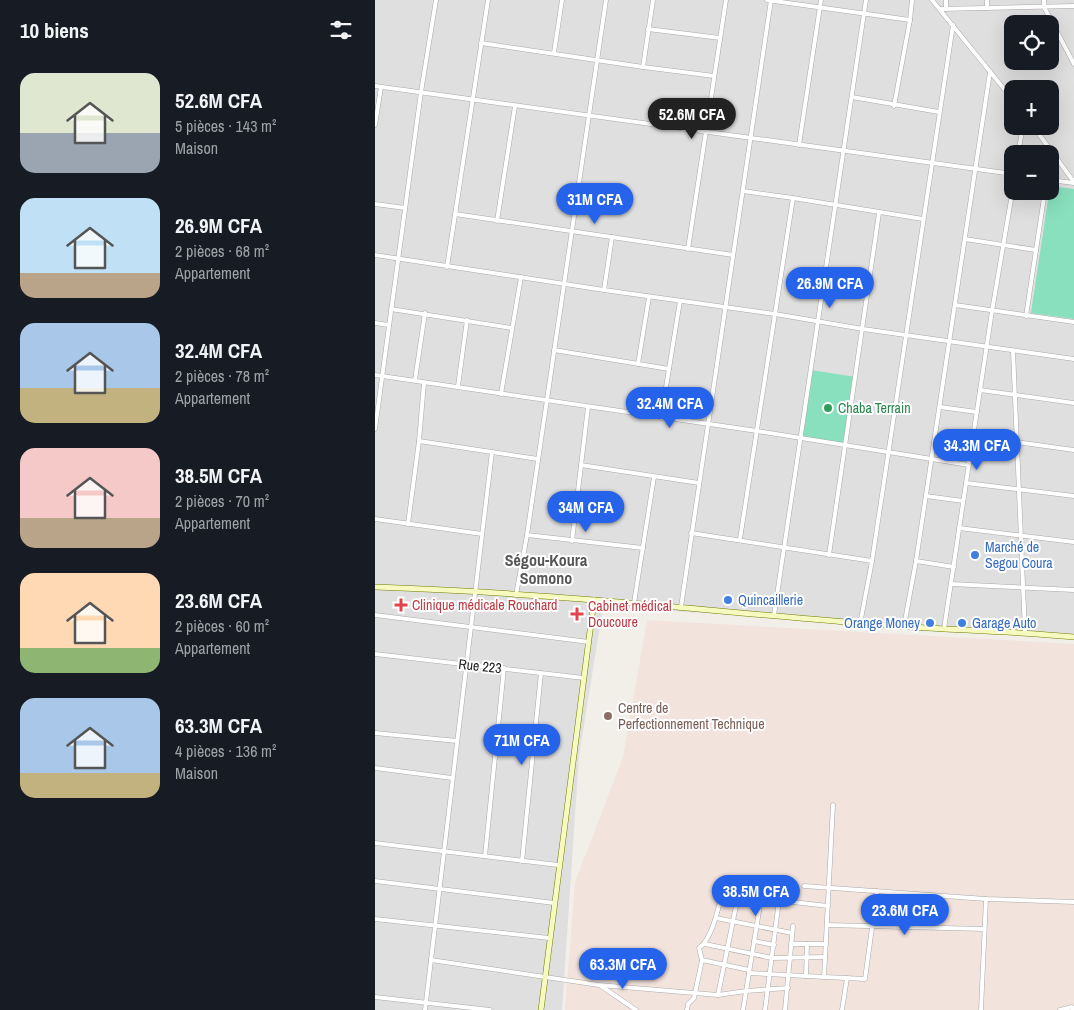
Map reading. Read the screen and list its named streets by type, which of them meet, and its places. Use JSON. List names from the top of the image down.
{
  "streets": {
    "street": ["Rue 223"]
  },
  "districts": ["Ségou-Koura Somono"],
  "places": {
    "other": [
      "Chaba Terrain",
      "Marché de Segou Coura",
      "Quincaillerie",
      "Orange Money",
      "Garage Auto",
      "Centre de Perfectionnement Technique"
    ],
    "health": ["Clinique médicale Rouchard", "Cabinet médical Doucoure"]
  },
  "page": {
    "heading": "10 biens",
    "map_buttons": ["+", "−"],
    "list": [
      {
        "name": "52.6M CFA",
        "note": "5 pièces · 143 m² · Maison"
      },
      {
        "name": "26.9M CFA",
        "note": "2 pièces · 68 m² · Appartement"
      },
      {
        "name": "32.4M CFA",
        "note": "2 pièces · 78 m² · Appartement"
      },
      {
        "name": "38.5M CFA",
        "note": "2 pièces · 70 m² · Appartement"
      },
      {
        "name": "23.6M CFA",
        "note": "2 pièces · 60 m² · Appartement"
      },
      {
        "name": "63.3M CFA",
        "note": "4 pièces · 136 m² · Maison"
      }
    ],
    "price": [
      "52.6M CFA",
      "31M CFA",
      "26.9M CFA",
      "32.4M CFA",
      "34.3M CFA",
      "34M CFA",
      "71M CFA",
      "38.5M CFA",
      "23.6M CFA",
      "63.3M CFA"
    ]
  }
}
